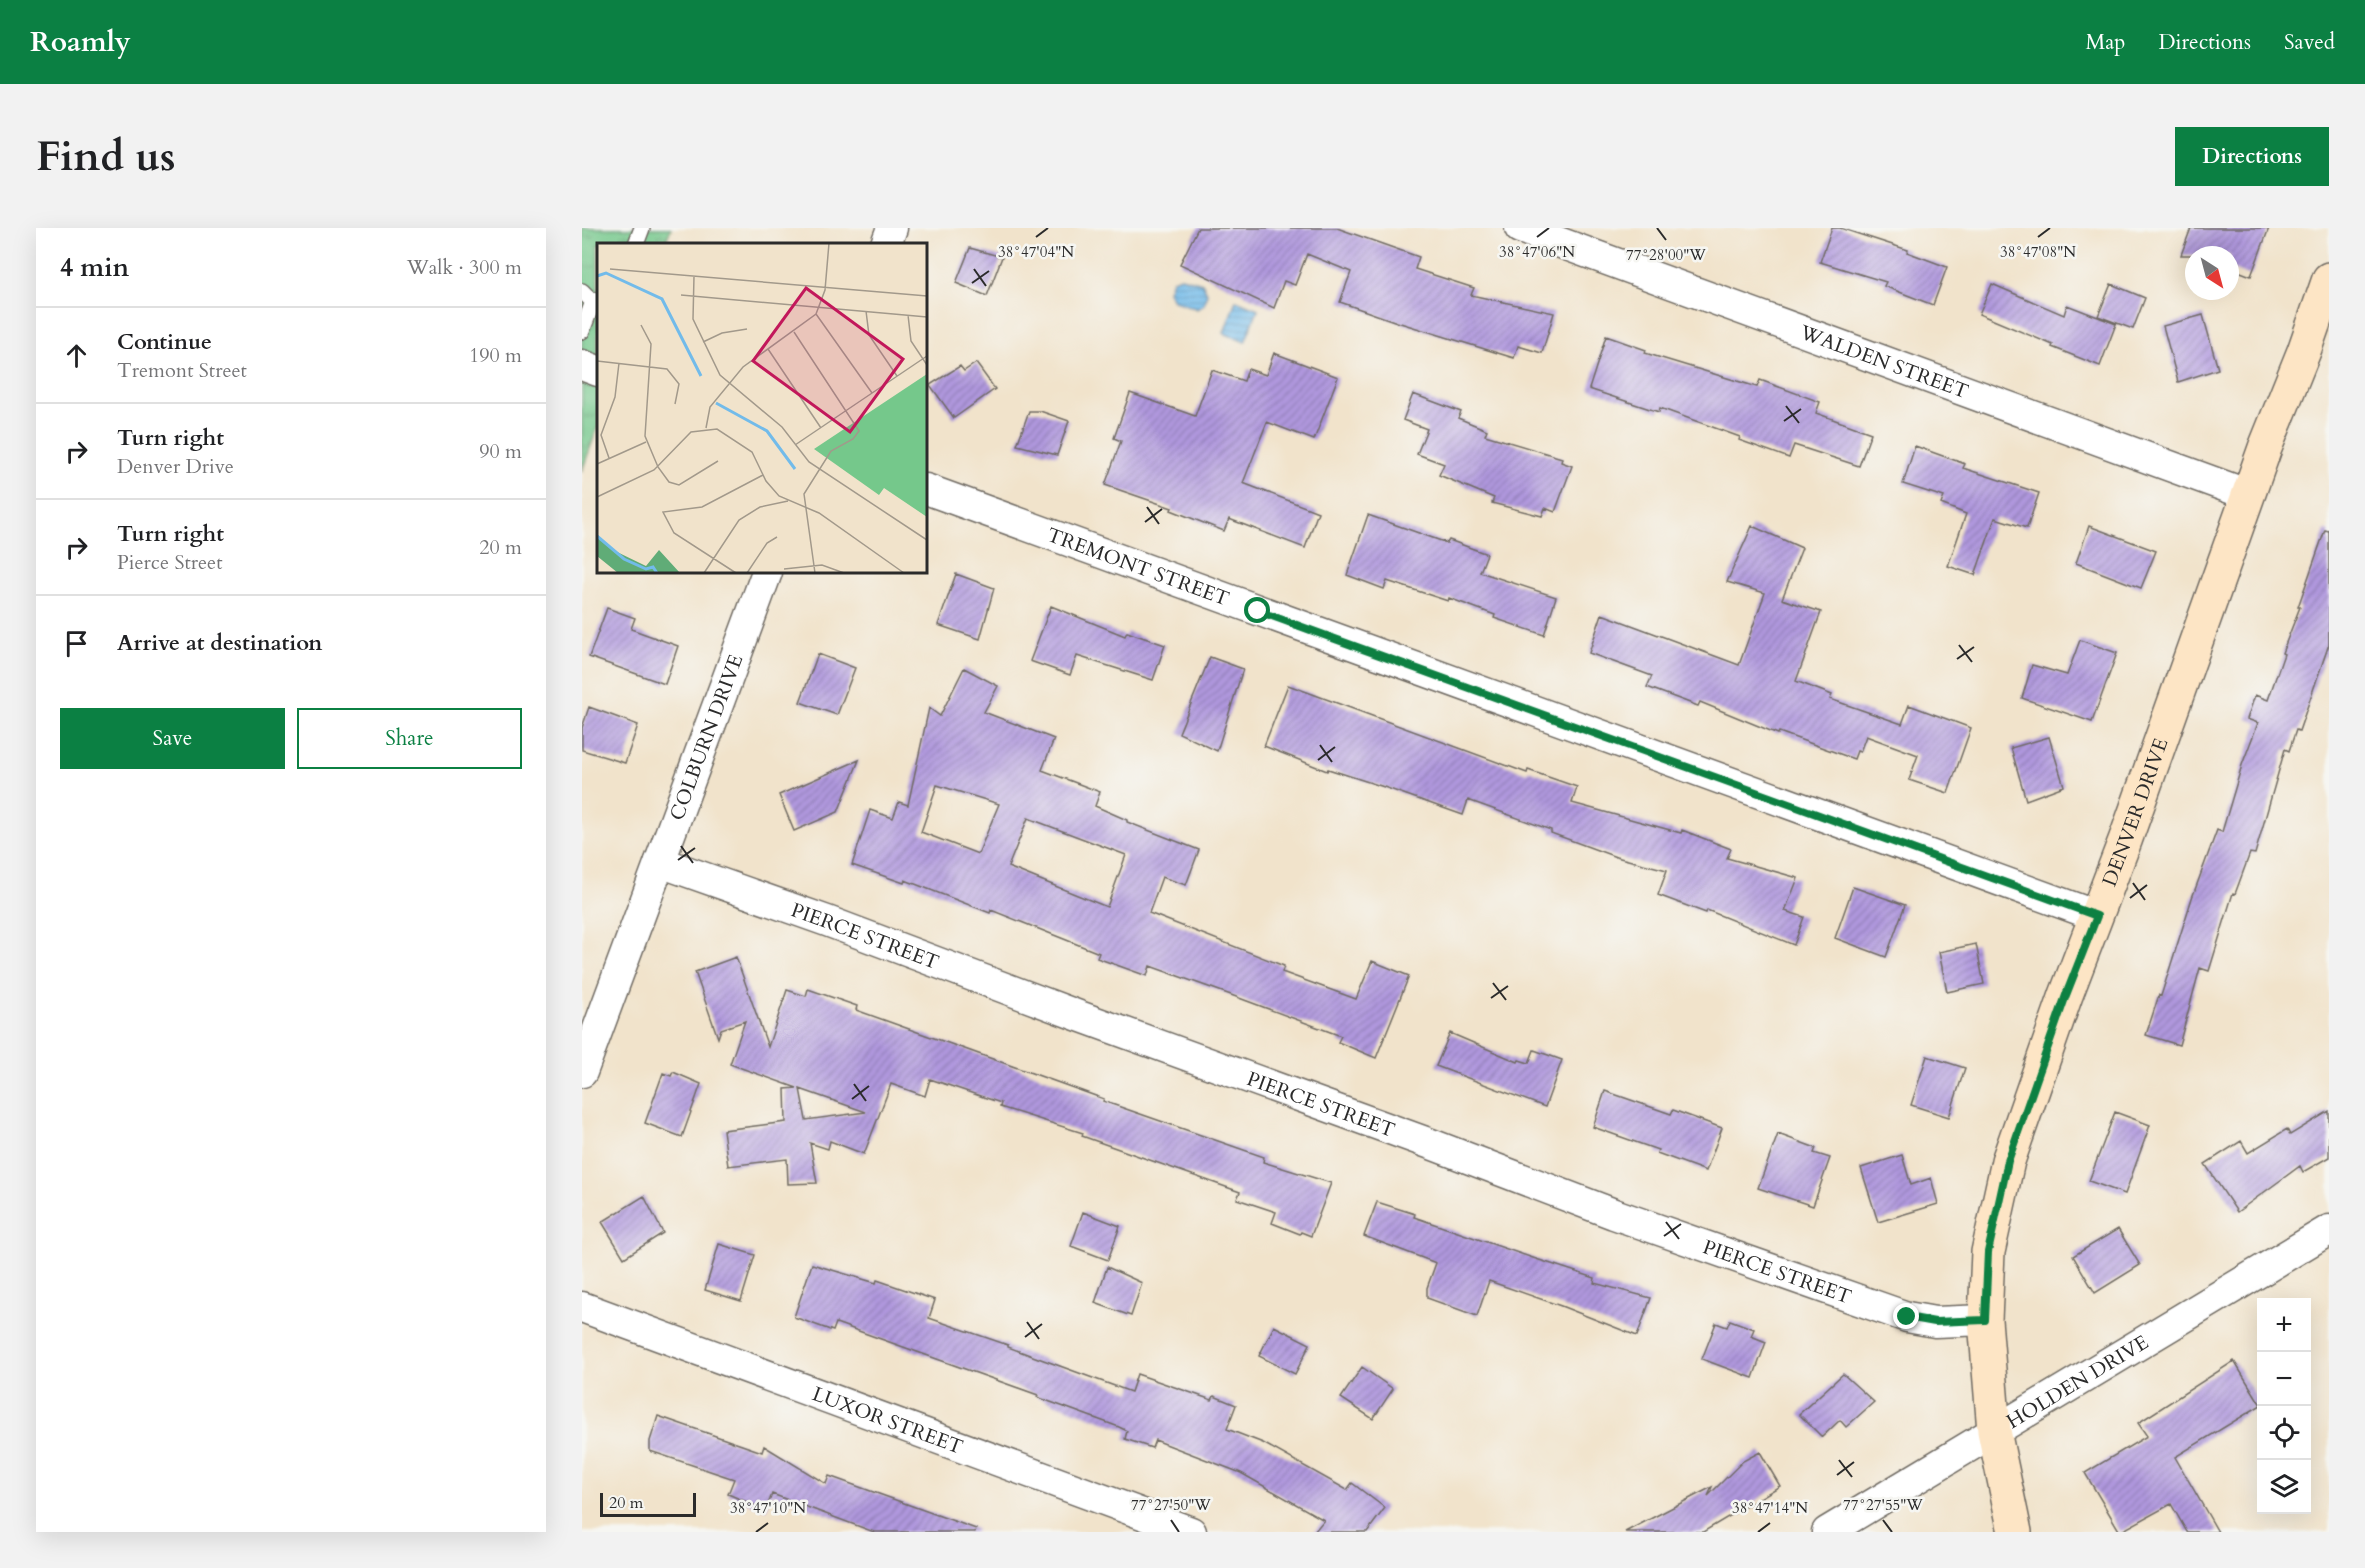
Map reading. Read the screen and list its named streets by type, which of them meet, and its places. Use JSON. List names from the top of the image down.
{
  "streets": {
    "street": [
      "WALDEN STREET",
      "TREMONT STREET",
      "COLBURN DRIVE",
      "DENVER DRIVE",
      "PIERCE STREET",
      "HOLDEN DRIVE",
      "LUXOR STREET"
    ]
  },
  "crossings": [
    ["WALDEN STREET", "DENVER DRIVE"],
    ["TREMONT STREET", "DENVER DRIVE"],
    ["COLBURN DRIVE", "PIERCE STREET"],
    ["DENVER DRIVE", "PIERCE STREET"],
    ["DENVER DRIVE", "HOLDEN DRIVE"]
  ],
  "scale_bar": "20 m",
  "north": "bottom right",
  "page": {
    "header": "Roamly",
    "nav": ["Map", "Directions", "Saved"],
    "buttons": [
      "Directions",
      ["Save", "Share"]
    ],
    "title": "Find us",
    "heading": ["4 min", "Walk · 300 m"],
    "list": [
      ["Continue", "Tremont Street", "190 m"],
      ["Turn right", "Denver Drive", "90 m"],
      ["Turn right", "Pierce Street", "20 m"],
      "Arrive at destination"
    ],
    "map_buttons": ["+", "−"],
    "scale": "20 m"
  },
  "coordinates": [
    "38°47'06\"N",
    "38°47'04\"N",
    "38°47'08\"N",
    "77°28'00\"W",
    "77°27'50\"W",
    "77°27'55\"W",
    "38°47'10\"N",
    "38°47'14\"N"
  ]
}
